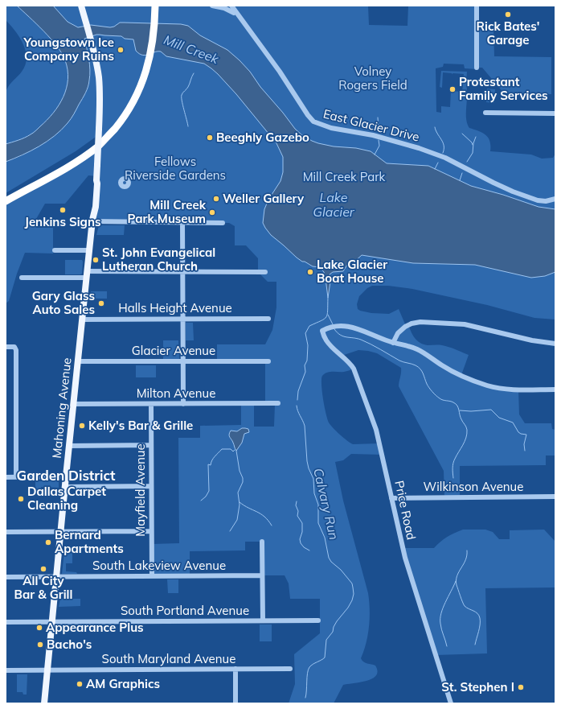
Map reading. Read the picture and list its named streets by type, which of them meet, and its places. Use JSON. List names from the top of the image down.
{
  "streets": {
    "main road": ["Mahoning Avenue"],
    "street": [
      "East Glacier Drive",
      "Halls Height Avenue",
      "Glacier Avenue",
      "Milton Avenue",
      "Wilkinson Avenue",
      "Mayfield Avenue",
      "Price Road",
      "South Lakeview Avenue",
      "South Portland Avenue",
      "South Maryland Avenue"
    ]
  },
  "crossings": [
    ["Halls Height Avenue", "Mahoning Avenue"],
    ["Glacier Avenue", "Mahoning Avenue"],
    ["Milton Avenue", "Mahoning Avenue"],
    ["Milton Avenue", "Mayfield Avenue"],
    ["Mahoning Avenue", "South Lakeview Avenue"],
    ["Mahoning Avenue", "South Portland Avenue"],
    ["Mahoning Avenue", "South Maryland Avenue"],
    ["Wilkinson Avenue", "Price Road"],
    ["Mayfield Avenue", "South Lakeview Avenue"]
  ],
  "districts": ["Garden District"],
  "water": ["Mill Creek", "Lake Glacier", "Calvary Run"],
  "parks": ["Volney Rogers Field", "Fellows Riverside Gardens", "Mill Creek Park"],
  "places": [
    "Rick Bates' Garage",
    "Youngstown Ice Company Ruins",
    "Protestant Family Services",
    "Beeghly Gazebo",
    "Weller Gallery",
    "Jenkins Signs",
    "Mill Creek Park Museum",
    "St. John Evangelical Lutheran Church",
    "Lake Glacier Boat House",
    "Gary Glass Auto Sales",
    "Kelly's Bar & Grille",
    "Dallas Carpet Cleaning",
    "Bernard Apartments",
    "All City Bar & Grill",
    "Appearance Plus",
    "Bacho's",
    "AM Graphics",
    "St. Stephen I"
  ]
}
